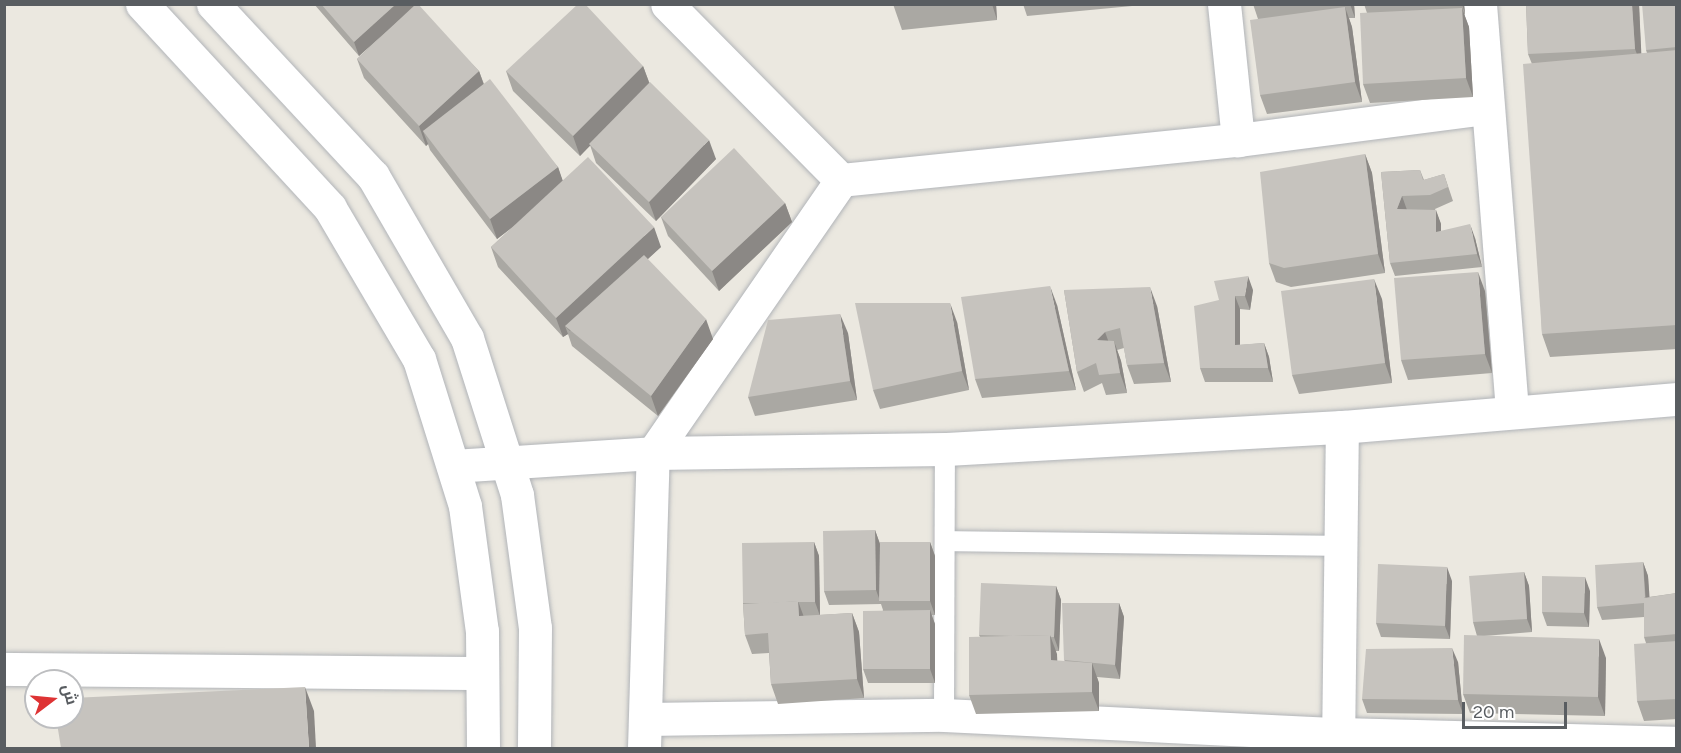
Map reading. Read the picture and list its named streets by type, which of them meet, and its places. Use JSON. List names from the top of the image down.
{
  "scale_bar": "20 m",
  "north": "right"
}
